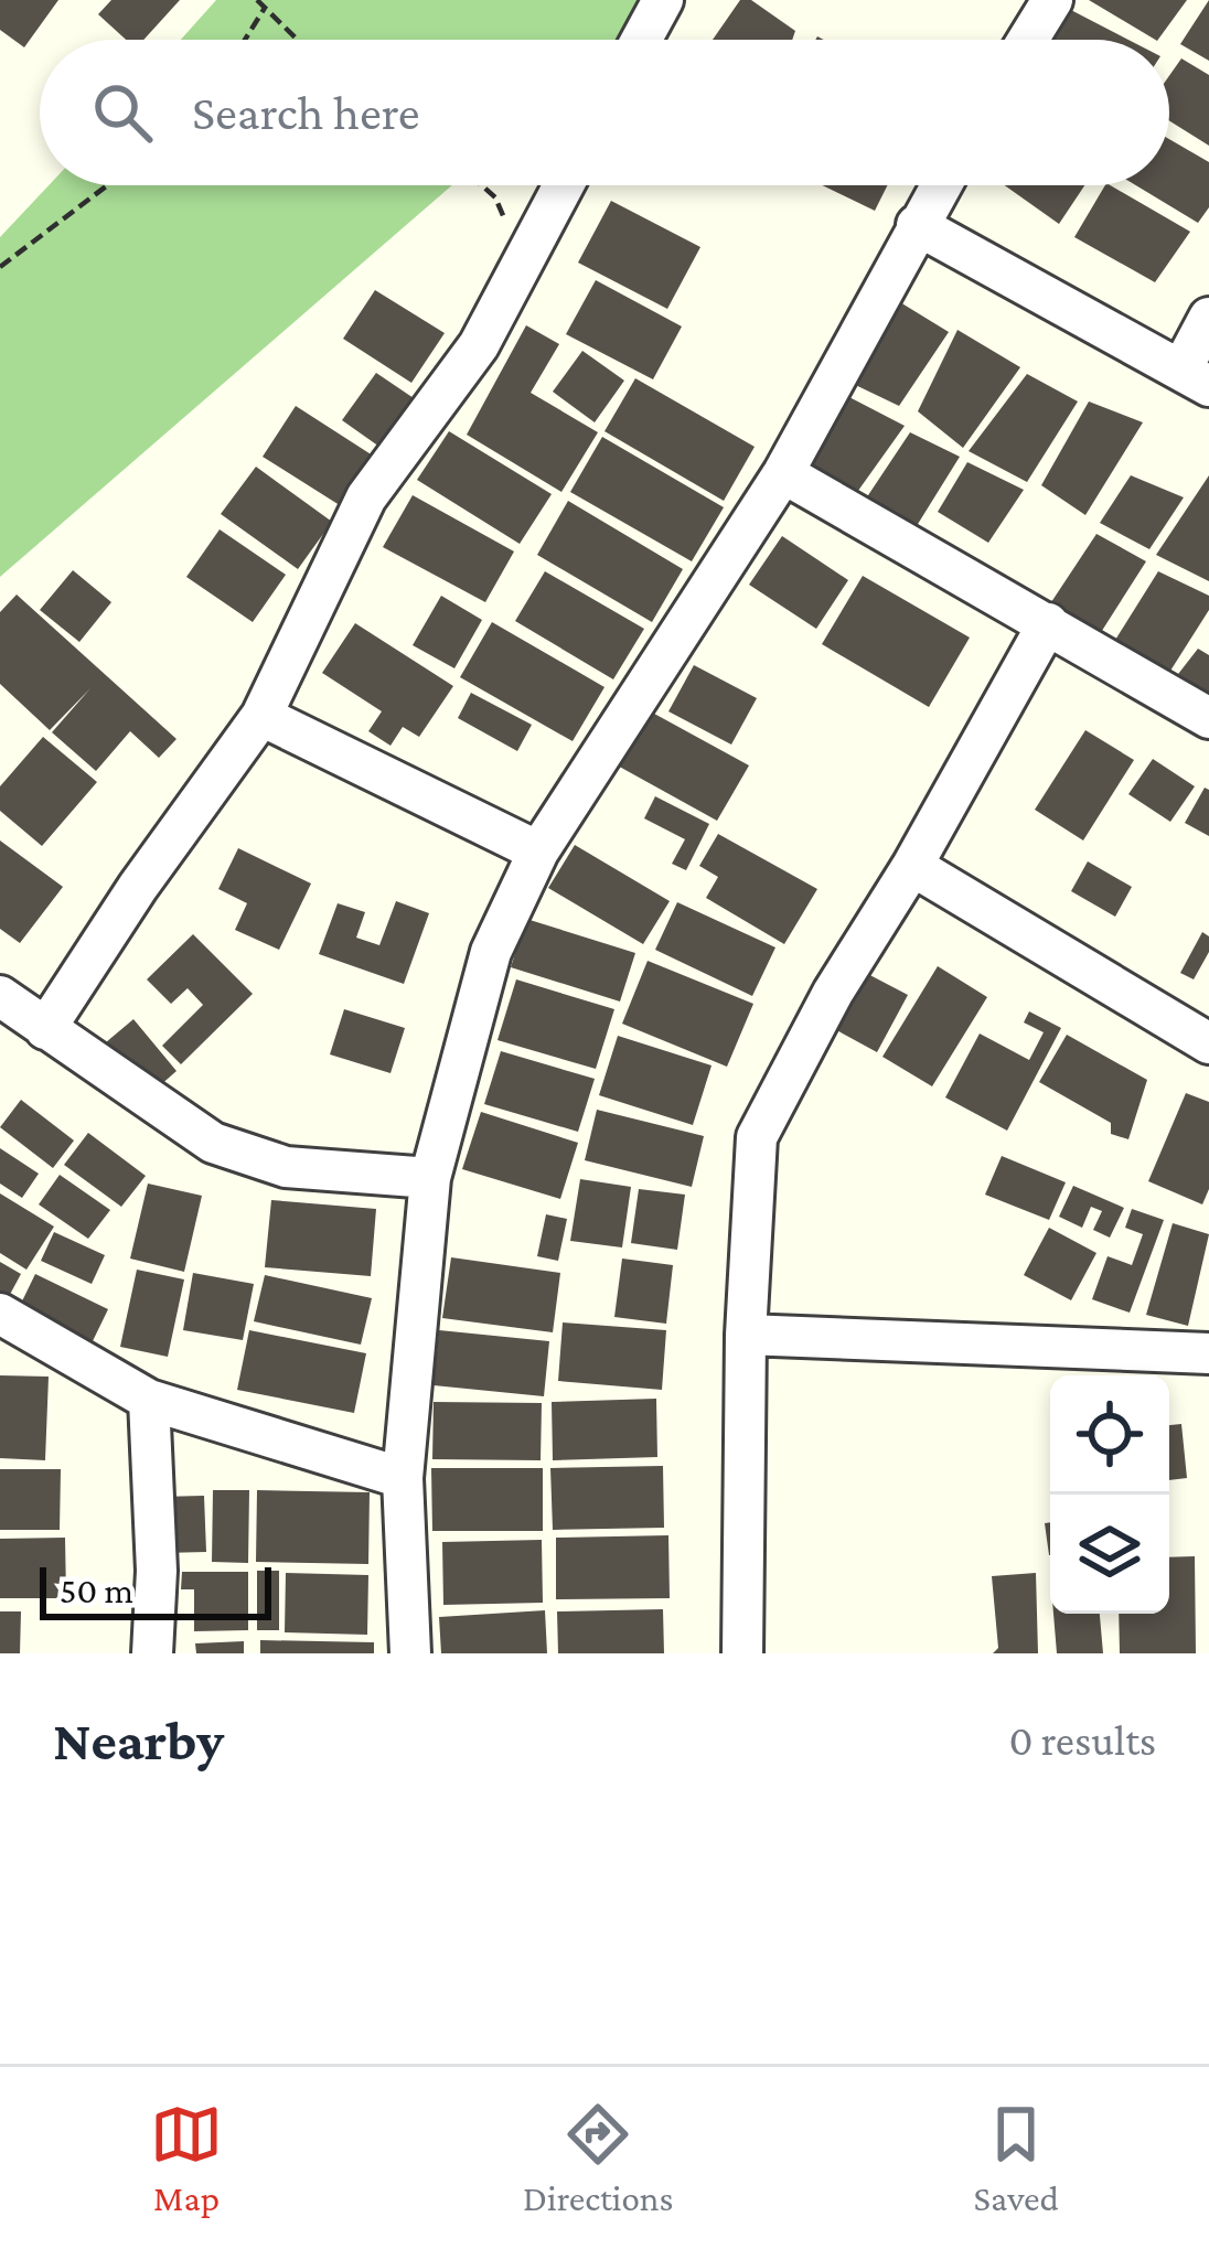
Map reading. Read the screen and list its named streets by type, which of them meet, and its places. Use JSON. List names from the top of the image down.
{
  "scale_bar": "50 m",
  "page": {
    "search": "Search here",
    "scale": "50 m",
    "heading": ["Nearby", "0 results"],
    "nav": ["Map", "Directions", "Saved"]
  }
}
